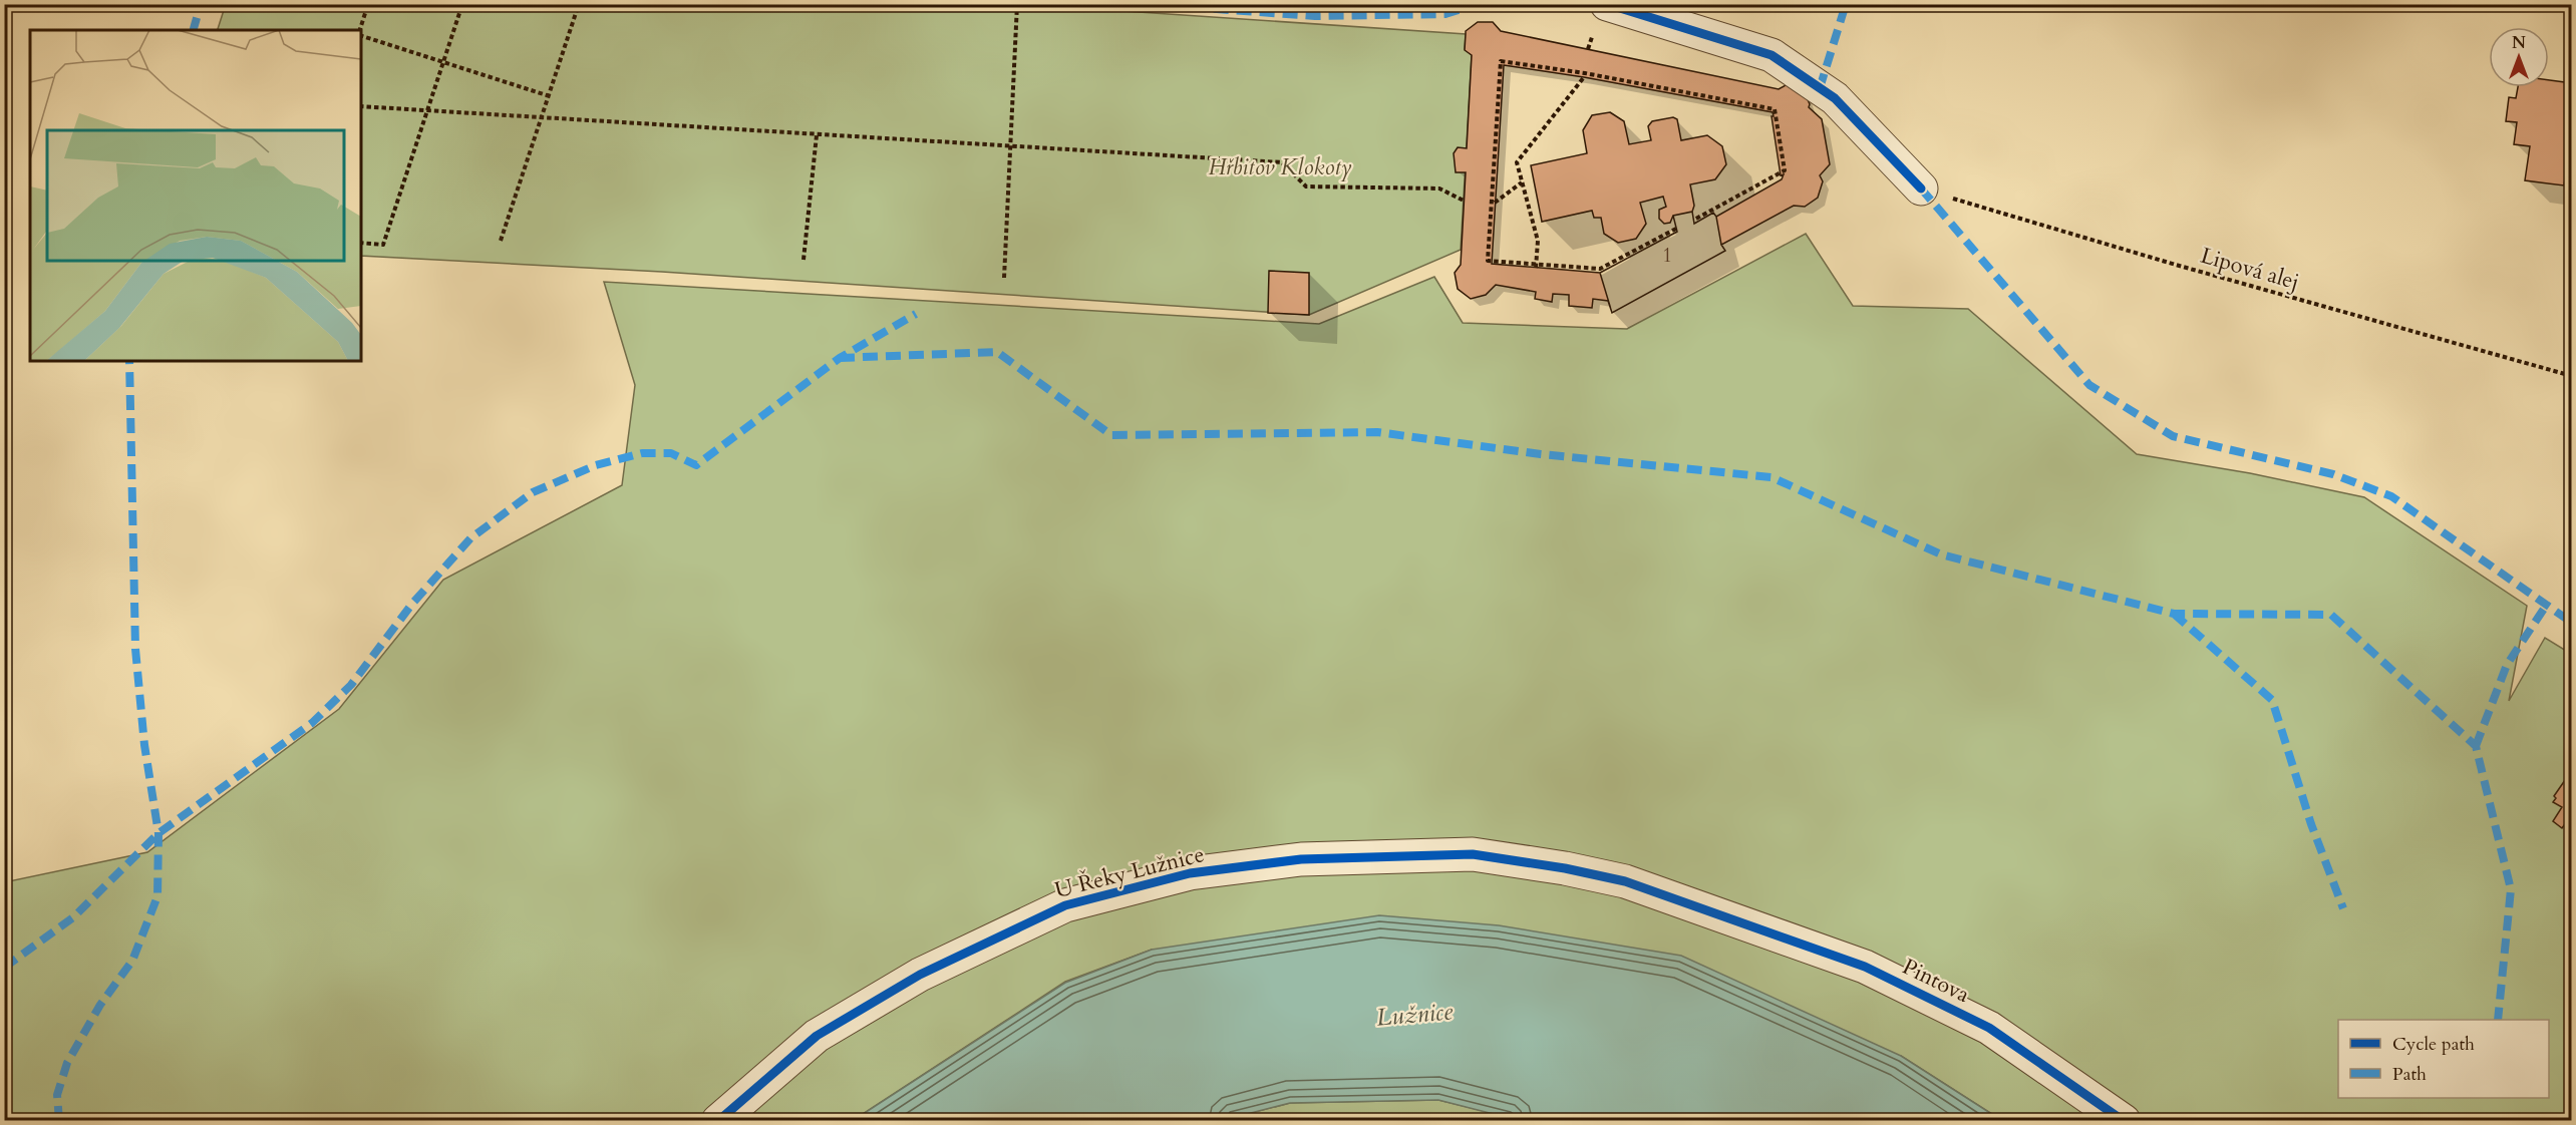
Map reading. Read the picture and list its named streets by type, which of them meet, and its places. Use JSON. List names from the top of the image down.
{
  "streets": {
    "street": ["U Řeky Lužnice", "Pintova"],
    "path": ["Lipová alej"]
  },
  "crossings": [
    ["U Řeky Lužnice", "Pintova"]
  ],
  "water": ["Lužnice"],
  "parks": ["Hřbitov Klokoty"],
  "house_numbers": ["1"],
  "legend": ["Cycle path", "Path"],
  "north": "top"
}
